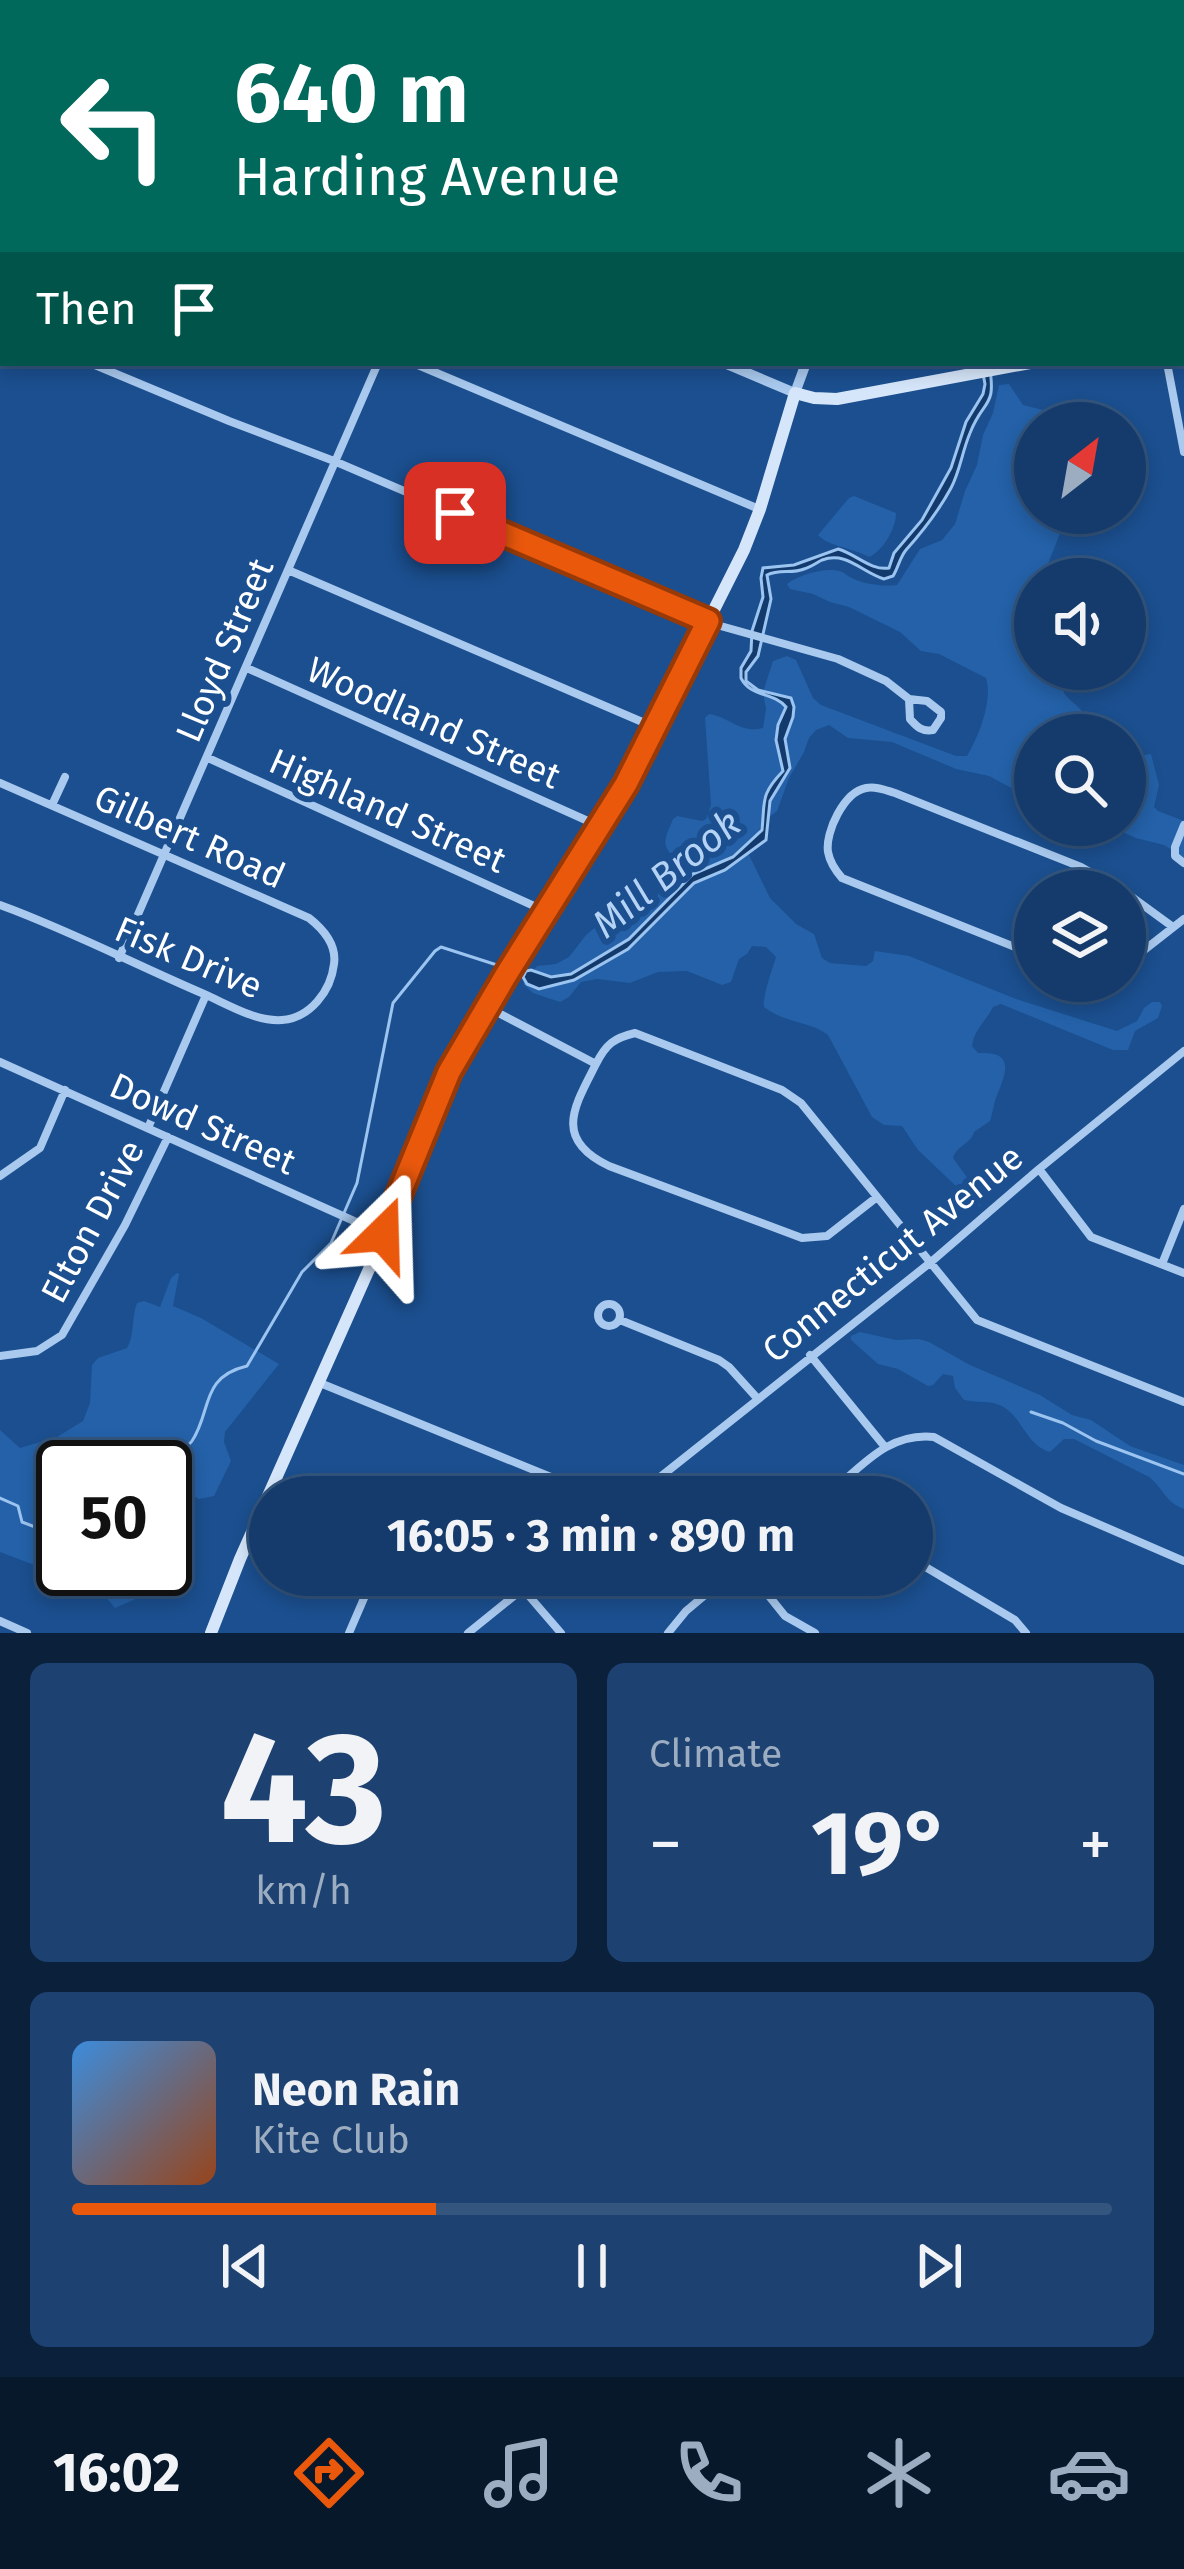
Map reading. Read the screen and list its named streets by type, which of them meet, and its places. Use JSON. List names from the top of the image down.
{
  "streets": {
    "street": [
      "Lloyd Street",
      "Woodland Street",
      "Highland Street",
      "Gilbert Road",
      "Fisk Drive",
      "Dowd Street",
      "Elton Drive",
      "Connecticut Avenue"
    ]
  },
  "crossings": [
    ["Lloyd Street", "Woodland Street"],
    ["Lloyd Street", "Highland Street"],
    ["Lloyd Street", "Gilbert Road"],
    ["Lloyd Street", "Fisk Drive"],
    ["Gilbert Road", "Fisk Drive"],
    ["Dowd Street", "Elton Drive"]
  ],
  "water": ["Mill Brook"],
  "north": "top right",
  "page": {
    "turn": ["640 m", "Harding Avenue"],
    "then": "Then",
    "limit": "50",
    "trip": "16:05 · 3 min · 890 m",
    "tile": [
      ["43", "km/h"],
      "Climate"
    ],
    "heat": ["−", "19°", "+"],
    "song": ["Neon Rain", "Kite Club"],
    "tabs": "16:02"
  }
}
